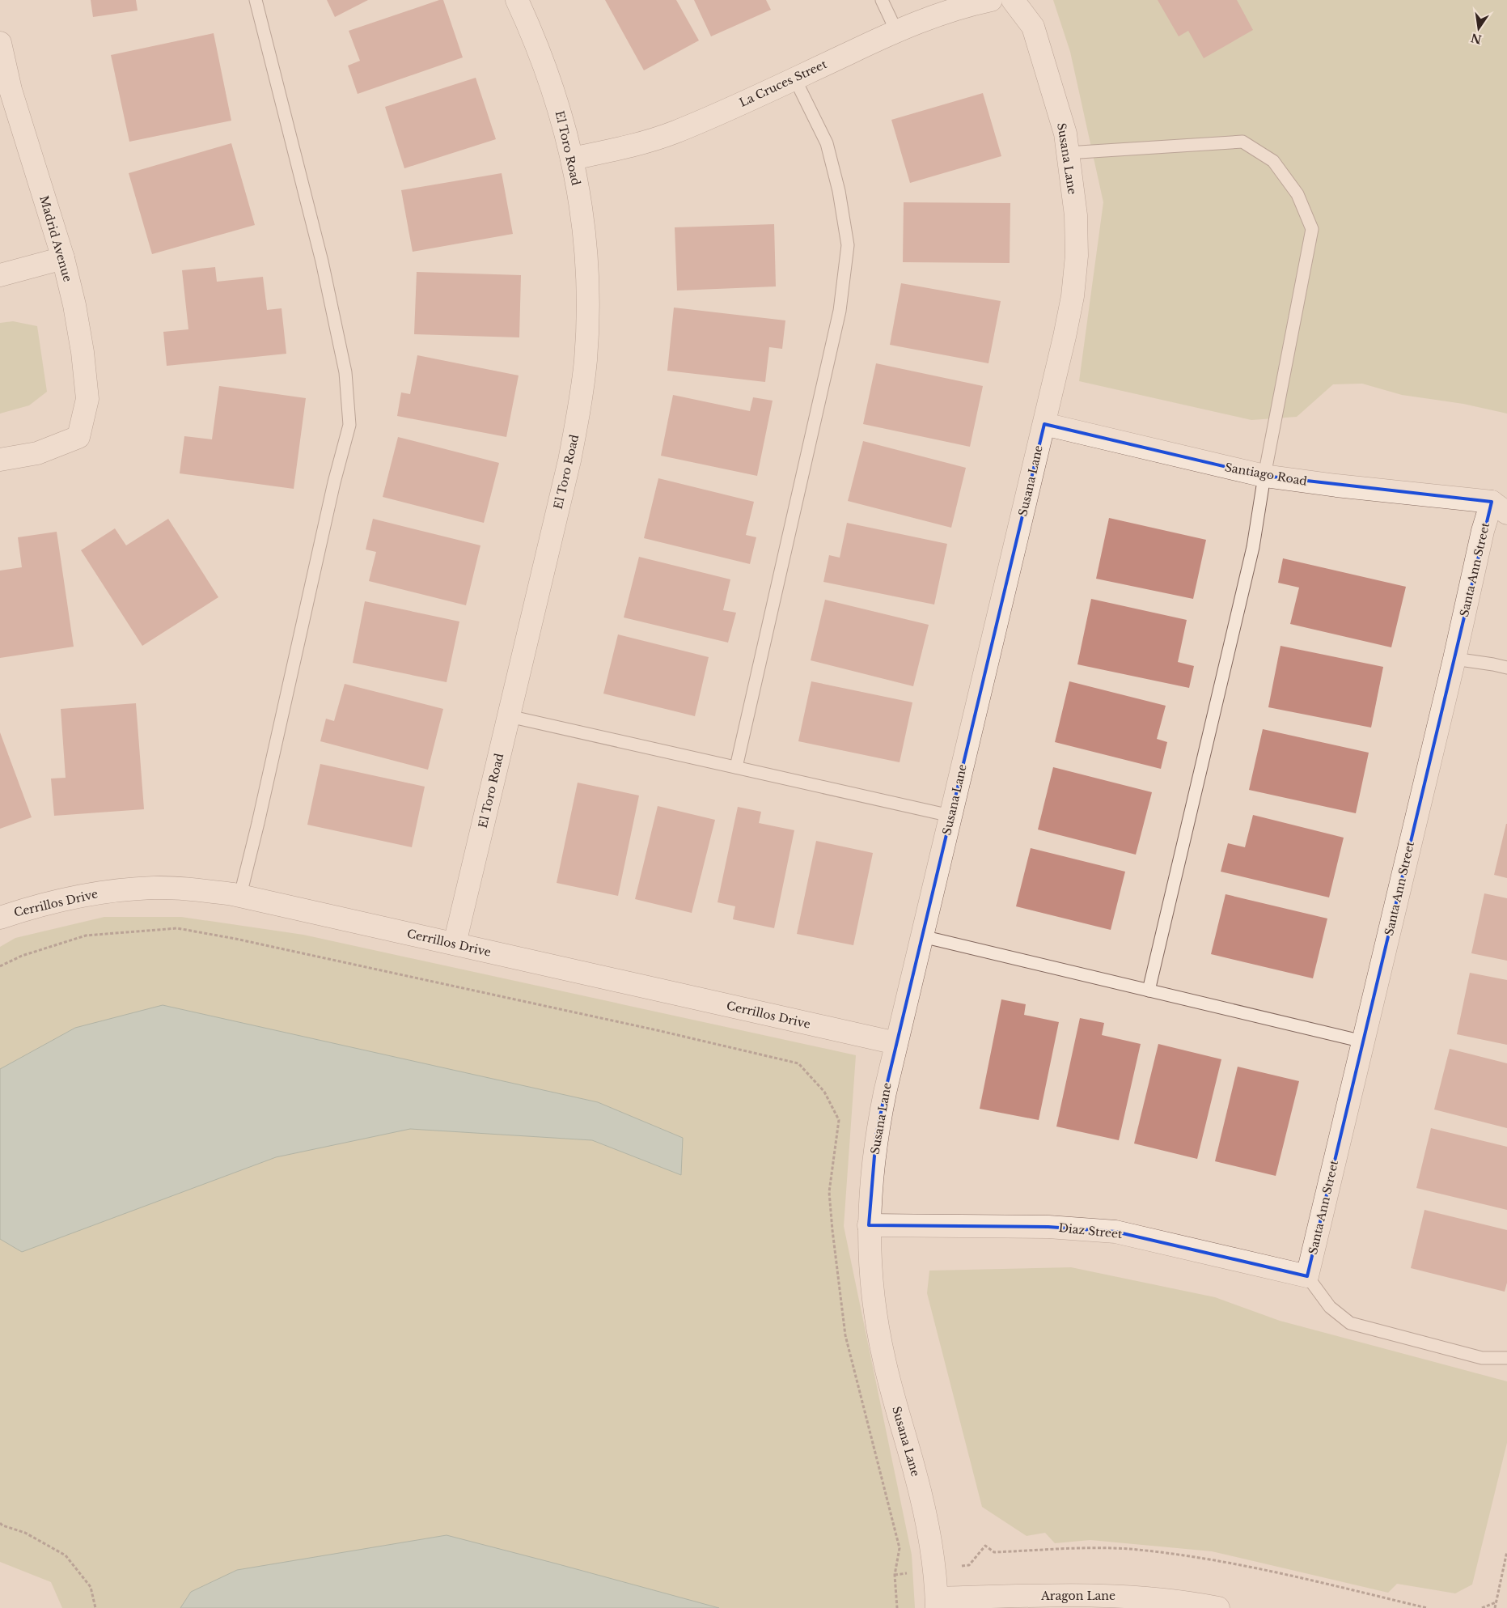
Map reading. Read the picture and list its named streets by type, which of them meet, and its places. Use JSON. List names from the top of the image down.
{
  "streets": {
    "street": [
      "La Cruces Street",
      "El Toro Road",
      "Susana Lane",
      "Madrid Avenue",
      "Santiago Road",
      "Santa Ann Street",
      "Cerrillos Drive",
      "Diaz Street",
      "Aragon Lane"
    ]
  },
  "crossings": [
    ["La Cruces Street", "El Toro Road"],
    ["El Toro Road", "Cerrillos Drive"],
    ["Susana Lane", "Santiago Road"],
    ["Susana Lane", "Cerrillos Drive"],
    ["Susana Lane", "Diaz Street"],
    ["Susana Lane", "Aragon Lane"],
    ["Santiago Road", "Santa Ann Street"],
    ["Santa Ann Street", "Diaz Street"]
  ],
  "north": "bottom"
}
